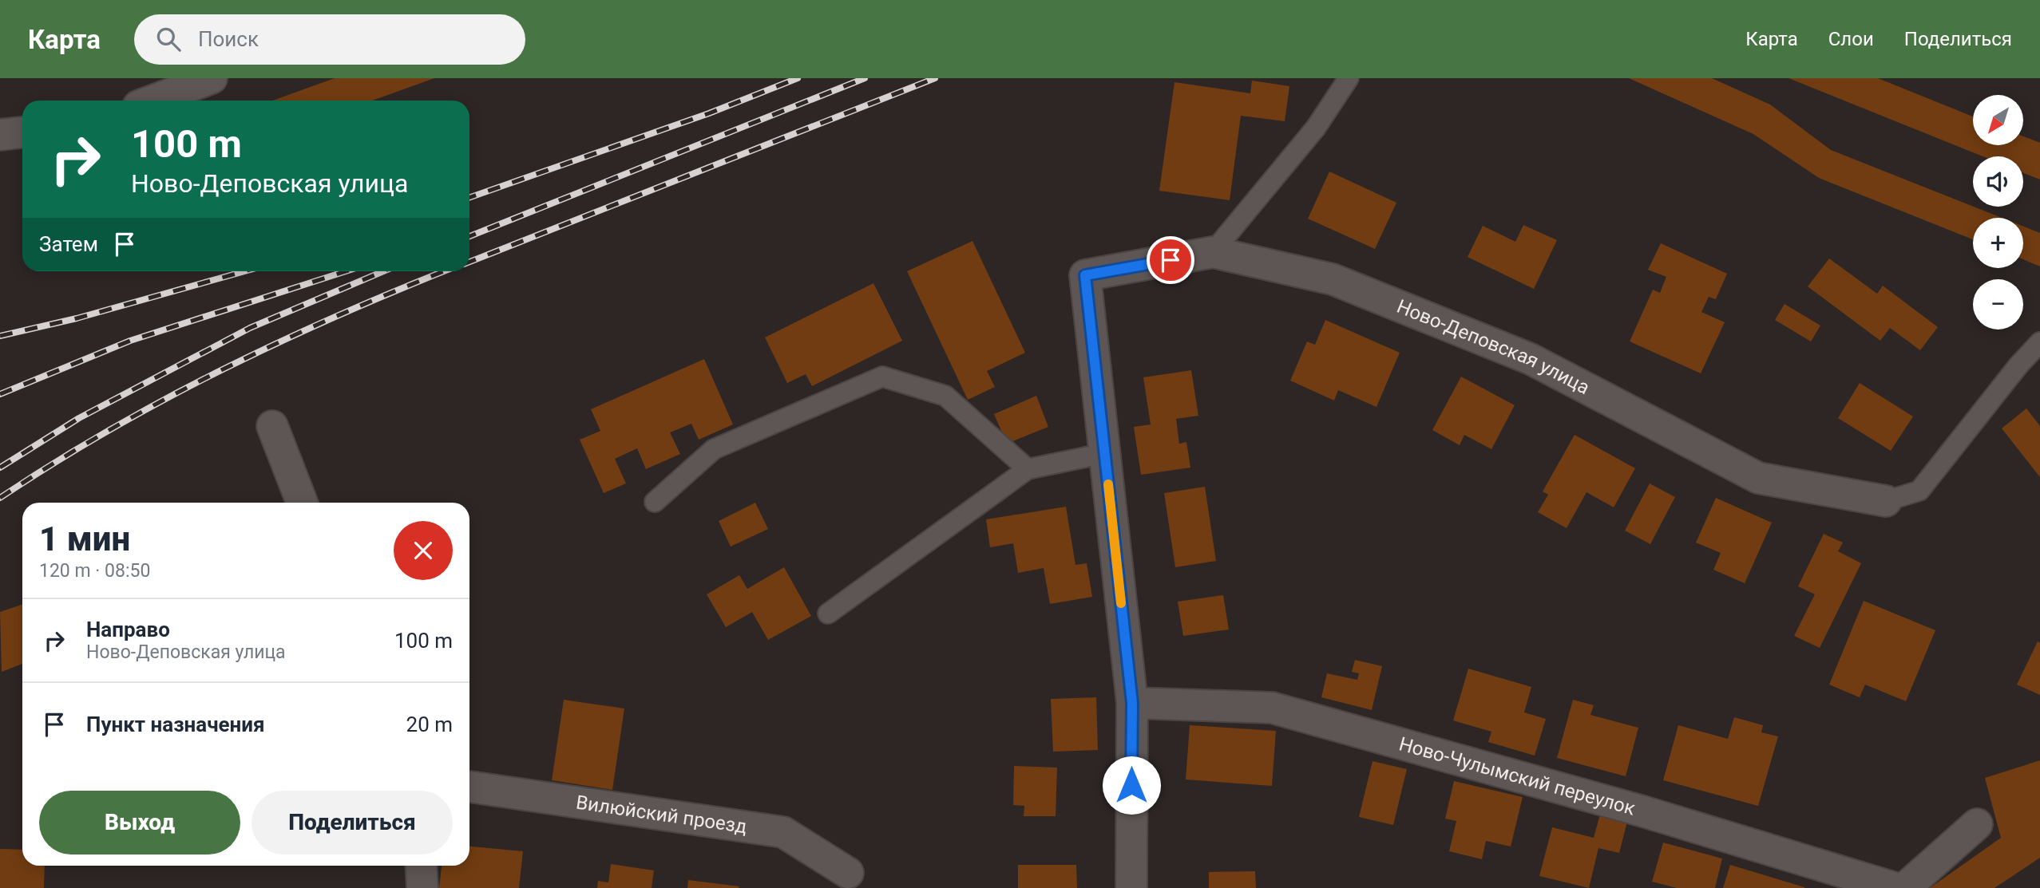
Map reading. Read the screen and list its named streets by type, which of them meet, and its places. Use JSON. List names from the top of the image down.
{
  "streets": {
    "street": ["Ново-Деповская улица", "Ново-Чулымский переулок", "Вилюйский проезд"]
  },
  "north": "bottom left",
  "page": {
    "header": "Карта",
    "search": "Поиск",
    "nav": ["Карта", "Слои", "Поделиться"],
    "map_buttons": ["+", "−"],
    "turn": ["100 m", "Ново-Деповская улица"],
    "then": "Затем",
    "heading": ["1 мин", "120 m · 08:50"],
    "list": [
      {
        "name": "Направо",
        "note": "Ново-Деповская улица",
        "value": "100 m"
      },
      {
        "name": "Пункт назначения",
        "value": "20 m"
      }
    ],
    "buttons": ["Выход", "Поделиться"]
  }
}
